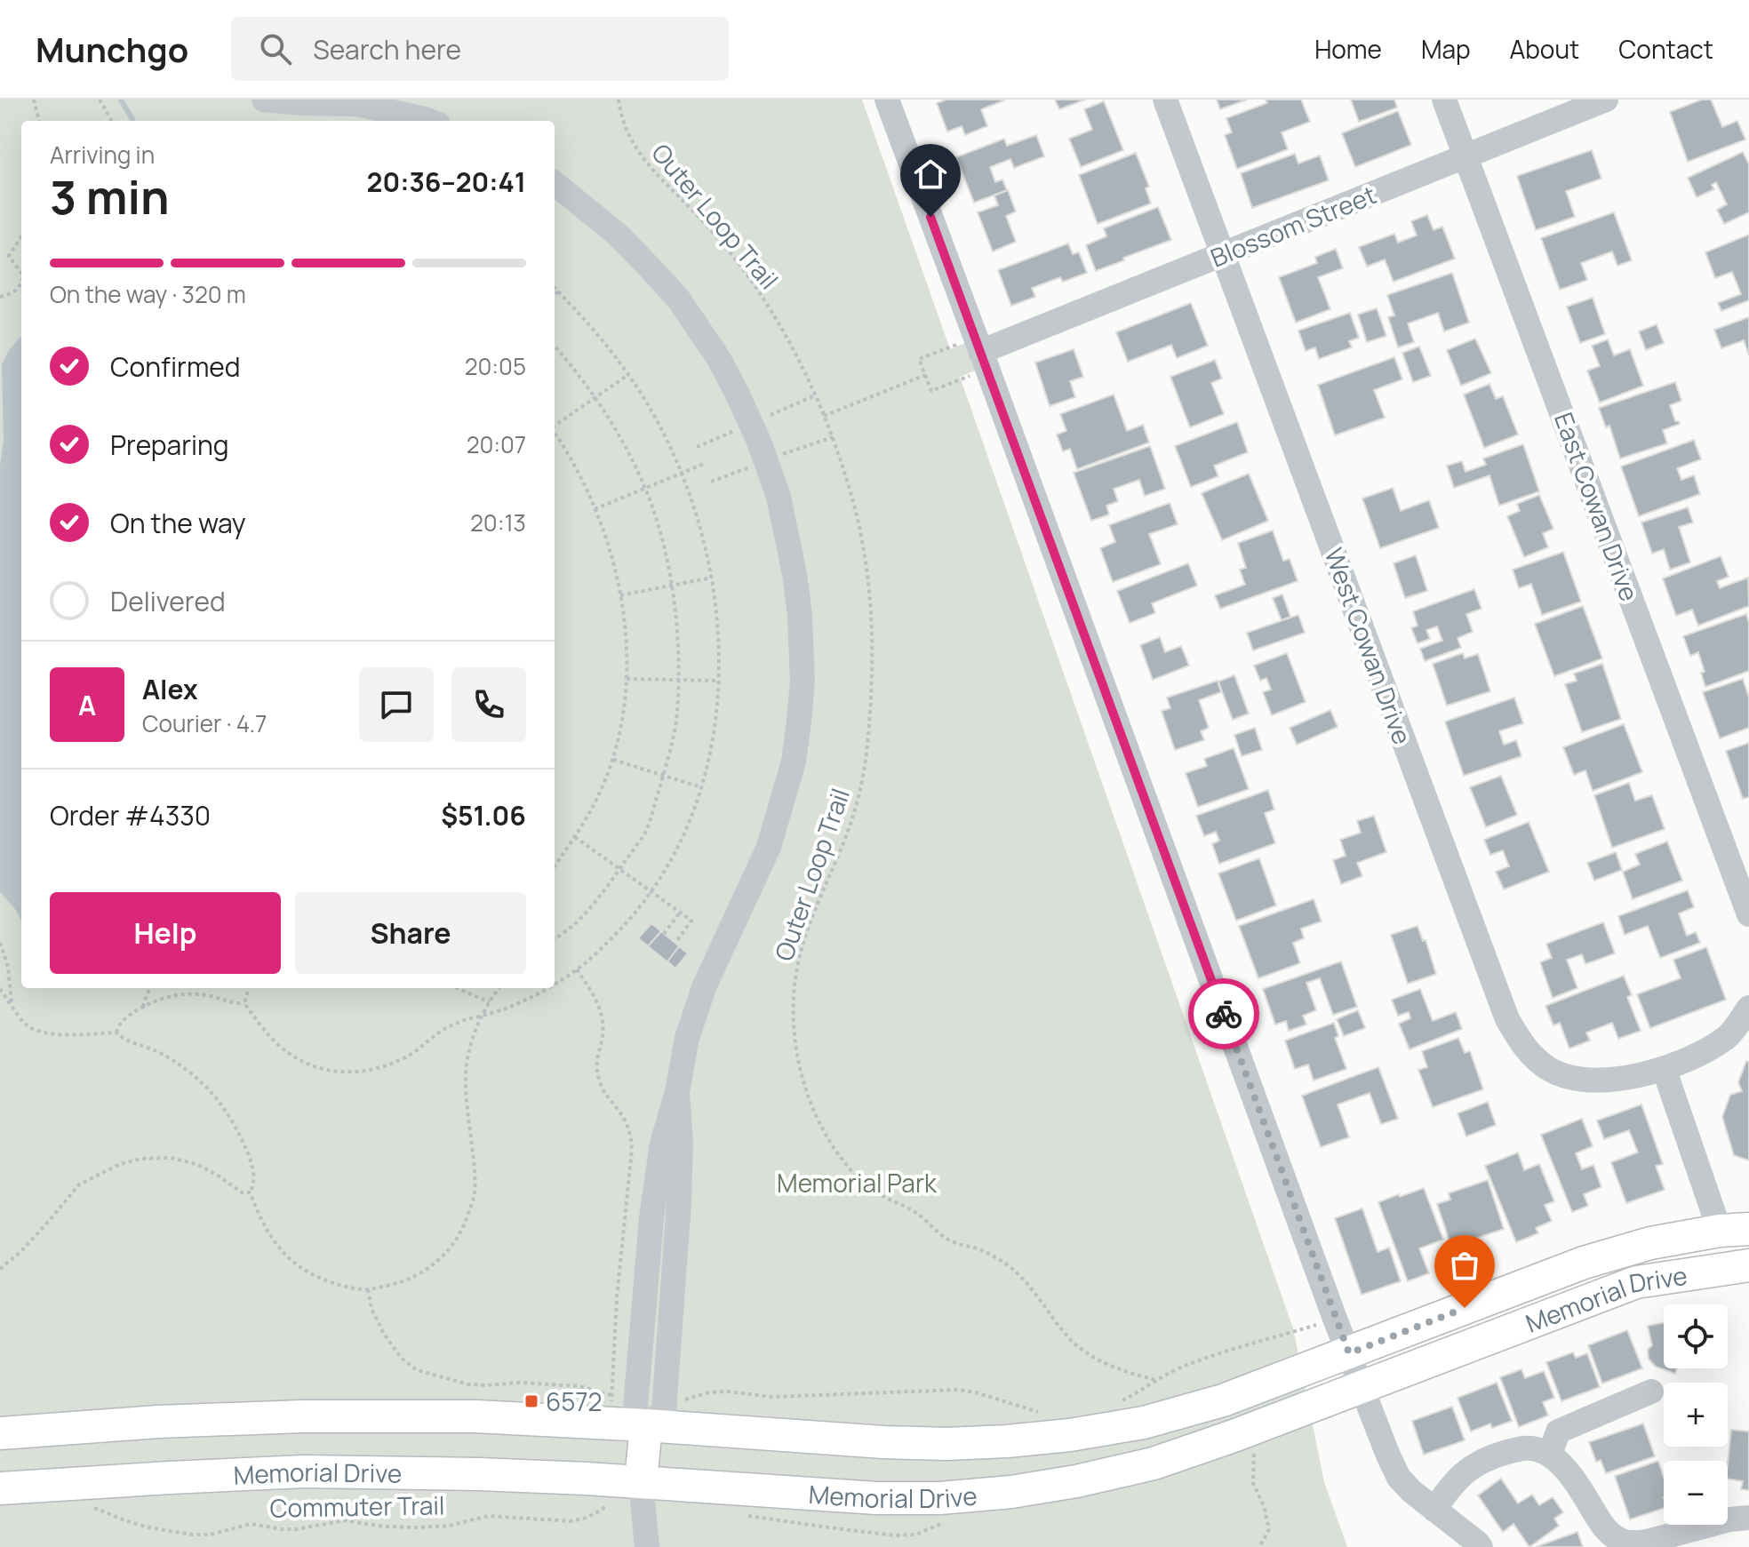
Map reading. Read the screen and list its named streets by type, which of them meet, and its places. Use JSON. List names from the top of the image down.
{
  "streets": {
    "main road": ["Memorial Drive"],
    "street": ["Blossom Street", "East Cowan Drive", "West Cowan Drive"],
    "path": ["Outer Loop Trail", "Commuter Trail"]
  },
  "crossings": [
    ["Blossom Street", "East Cowan Drive"],
    ["Blossom Street", "West Cowan Drive"]
  ],
  "parks": ["Memorial Park"],
  "places": {
    "transit": ["6572"]
  },
  "page": {
    "header": "Munchgo",
    "search": "Search here",
    "nav": [
      "Home",
      "Map",
      "About",
      "Contact"
    ],
    "heading": ["3 min", "Arriving in", "20:36–20:41"],
    "panel": [
      "Alex",
      "Courier · 4.7",
      "Order #4330",
      "$51.06"
    ],
    "bar": "On the way · 320 m",
    "list": [
      ["Confirmed", "20:05"],
      ["Preparing", "20:07"],
      ["On the way", "20:13"],
      "Delivered"
    ],
    "round": "A",
    "buttons": ["Help", "Share"],
    "map_buttons": ["+", "−"]
  }
}
